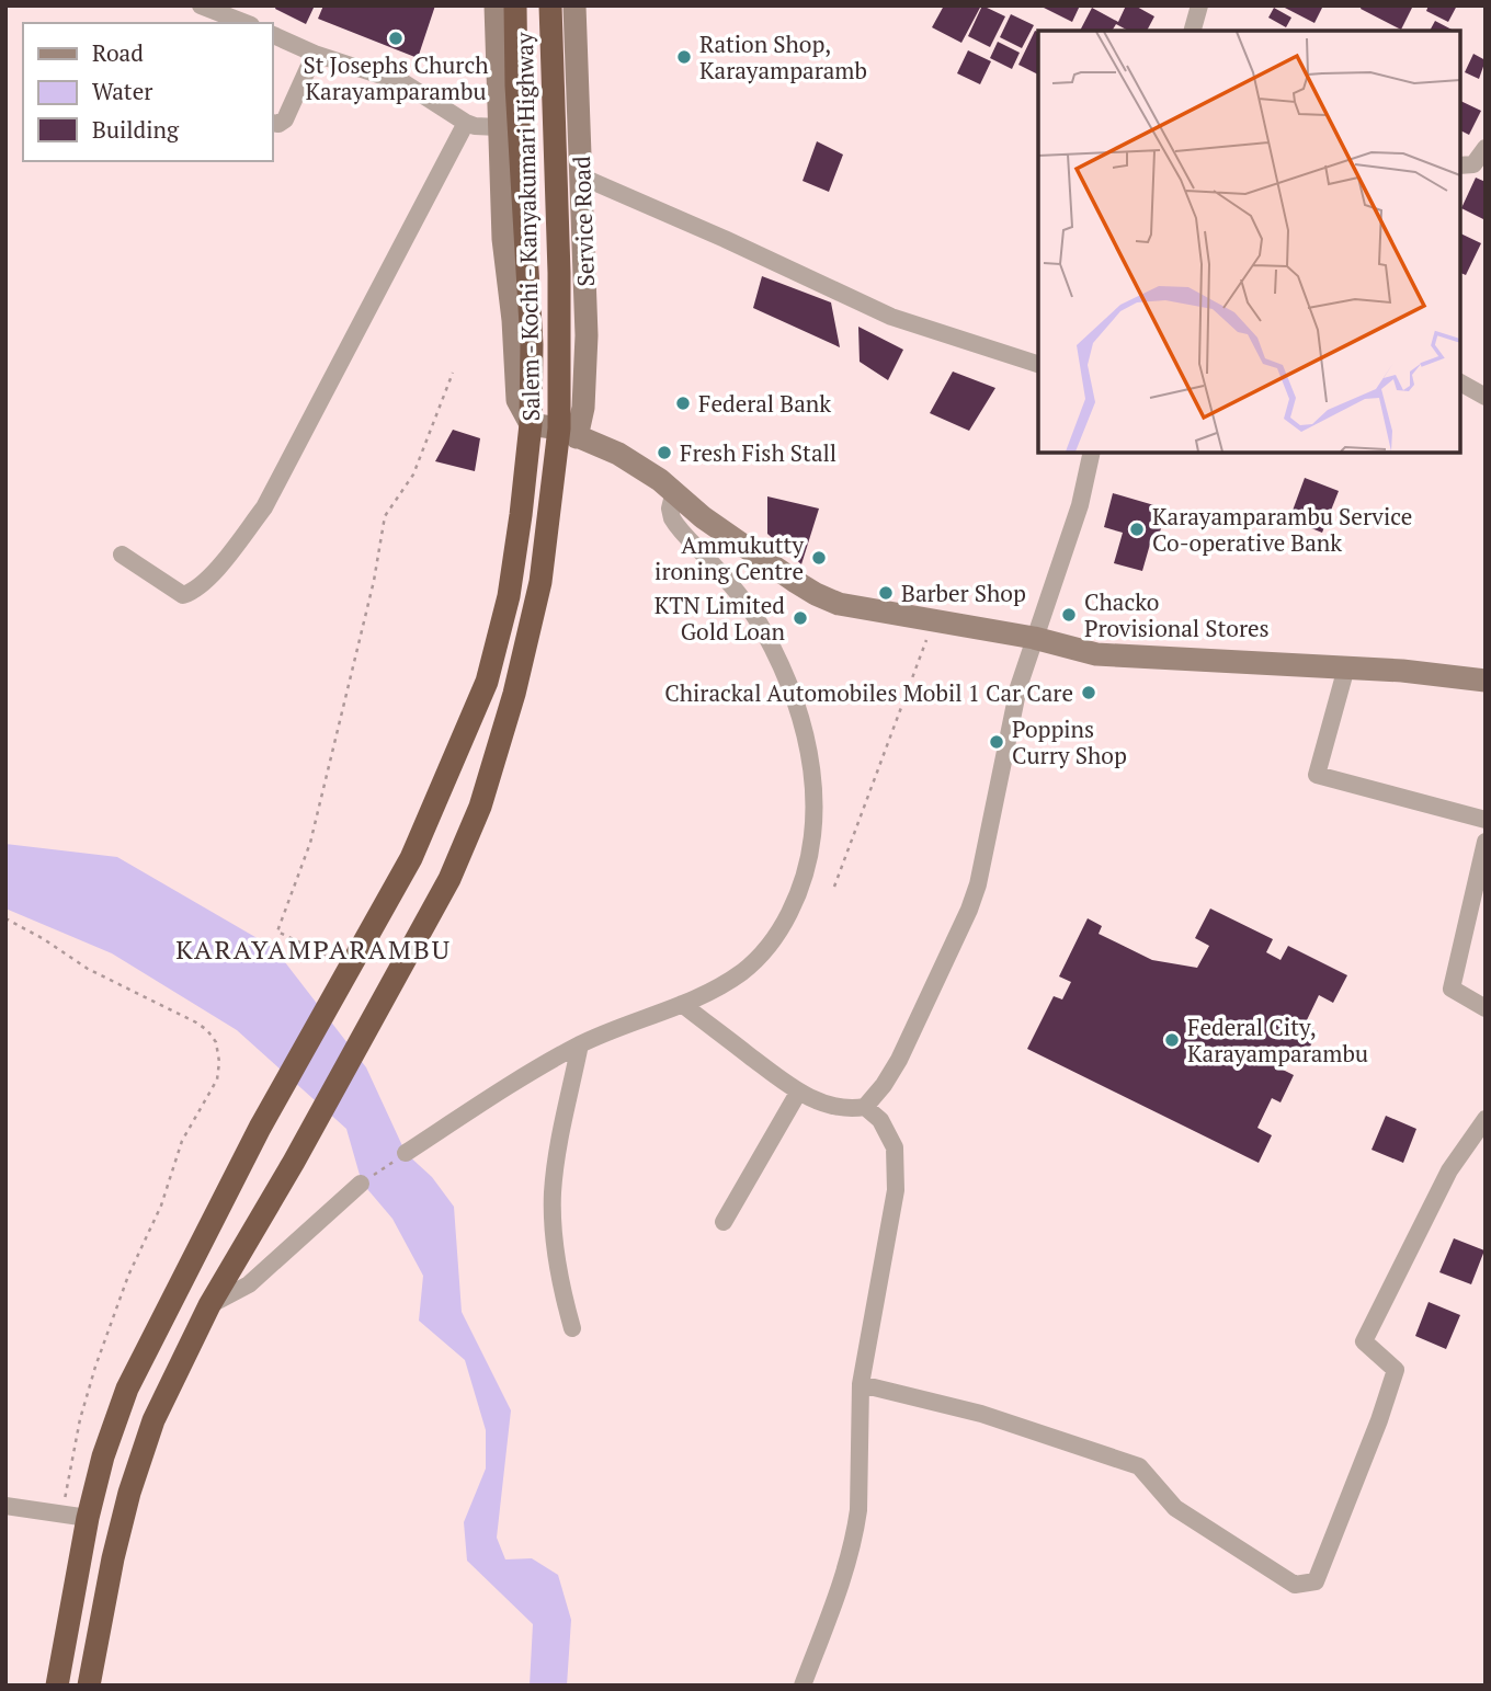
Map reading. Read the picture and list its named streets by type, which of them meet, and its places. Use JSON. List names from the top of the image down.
{
  "streets": {
    "highway": ["Salem - Kochi - Kanyakumari Highway"],
    "street": ["Service Road"]
  },
  "crossings": [
    ["Service Road", "Salem - Kochi - Kanyakumari Highway"]
  ],
  "districts": ["KARAYAMPARAMBU"],
  "places": [
    "St Josephs Church Karayamparambu",
    "Ration Shop, Karayamparamb",
    "Federal Bank",
    "Fresh Fish Stall",
    "Karayamparambu Service Co-operative Bank",
    "Ammukutty ironing Centre",
    "Barber Shop",
    "Chacko Provisional Stores",
    "KTN Limited Gold Loan",
    "Chirackal Automobiles Mobil 1 Car Care",
    "Poppins Curry Shop",
    "Federal City, Karayamparambu"
  ],
  "legend": ["Road", "Water", "Building"]
}
